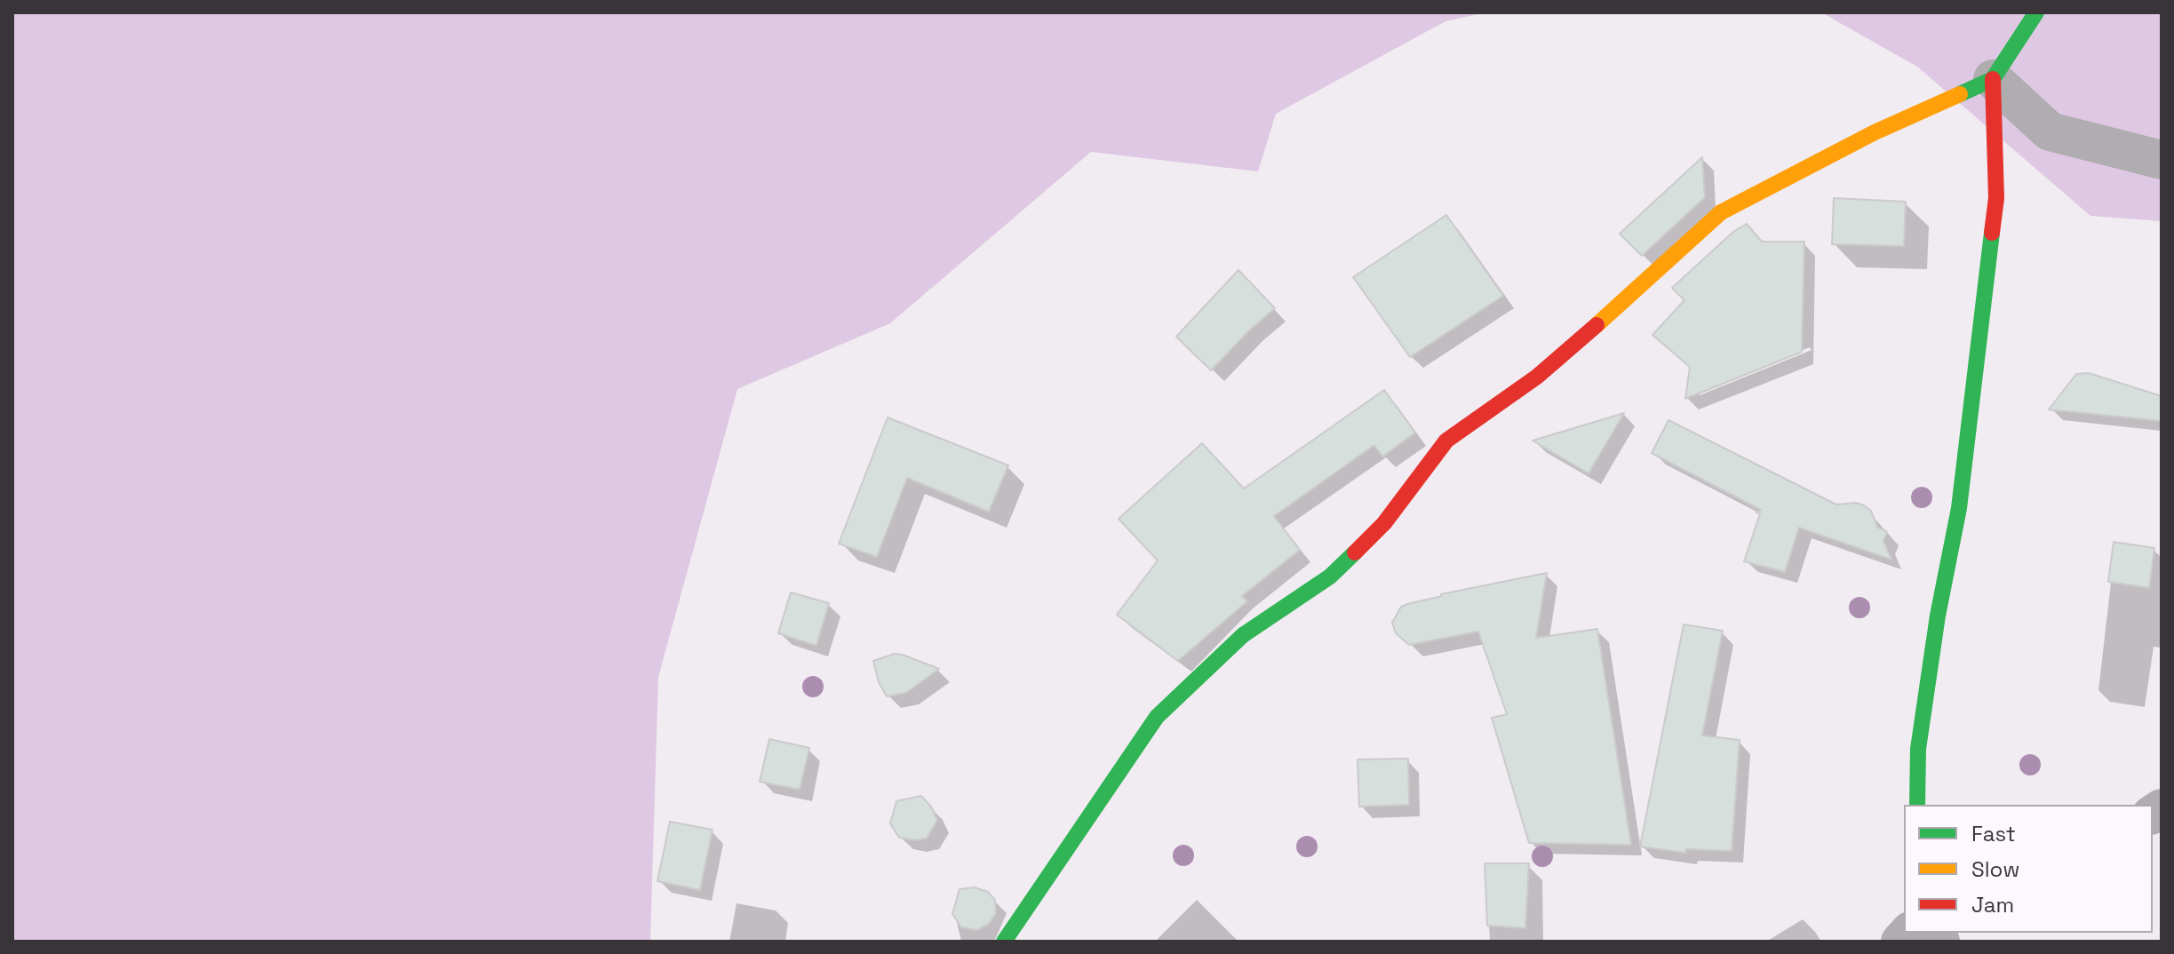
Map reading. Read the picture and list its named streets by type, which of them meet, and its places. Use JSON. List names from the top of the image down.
{
  "legend": ["Fast", "Slow", "Jam"]
}
